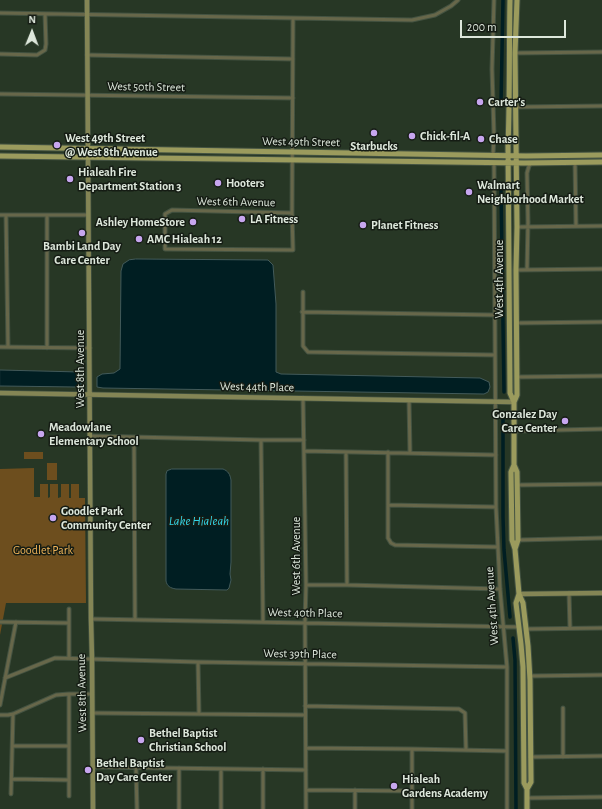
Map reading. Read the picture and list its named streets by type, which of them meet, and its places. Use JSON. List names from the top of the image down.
{
  "streets": {
    "main road": ["West 49th Street", "West 4th Avenue"],
    "street": [
      "West 50th Street",
      "West 6th Avenue",
      "West 8th Avenue",
      "West 44th Place",
      "West 40th Place",
      "West 39th Place"
    ]
  },
  "crossings": [
    ["West 50th Street", "West 6th Avenue"],
    ["West 50th Street", "West 8th Avenue"],
    ["West 49th Street", "West 6th Avenue"],
    ["West 49th Street", "West 4th Avenue"],
    ["West 49th Street", "West 8th Avenue"],
    ["West 6th Avenue", "West 44th Place"],
    ["West 6th Avenue", "West 40th Place"],
    ["West 6th Avenue", "West 39th Place"],
    ["West 4th Avenue", "West 44th Place"],
    ["West 4th Avenue", "West 40th Place"],
    ["West 4th Avenue", "West 39th Place"],
    ["West 8th Avenue", "West 44th Place"],
    ["West 8th Avenue", "West 40th Place"],
    ["West 8th Avenue", "West 39th Place"]
  ],
  "water": ["Lake Hialeah"],
  "parks": ["Goodlet Park"],
  "places": [
    "Carter's",
    "Starbucks",
    "Chick-fil-A",
    "Chase",
    "West 49th Street @ West 8th Avenue",
    "Hialeah Fire Department Station 3",
    "Hooters",
    "Walmart Neighborhood Market",
    "LA Fitness",
    "Ashley HomeStore",
    "Planet Fitness",
    "Bambi Land Day Care Center",
    "AMC Hialeah 12",
    "Gonzalez Day Care Center",
    "Meadowlane Elementary School",
    "Goodlet Park Community Center",
    "Bethel Baptist Christian School",
    "Bethel Baptist Day Care Center",
    "Hialeah Gardens Academy"
  ],
  "scale_bar": "200 m",
  "north": "top"
}
